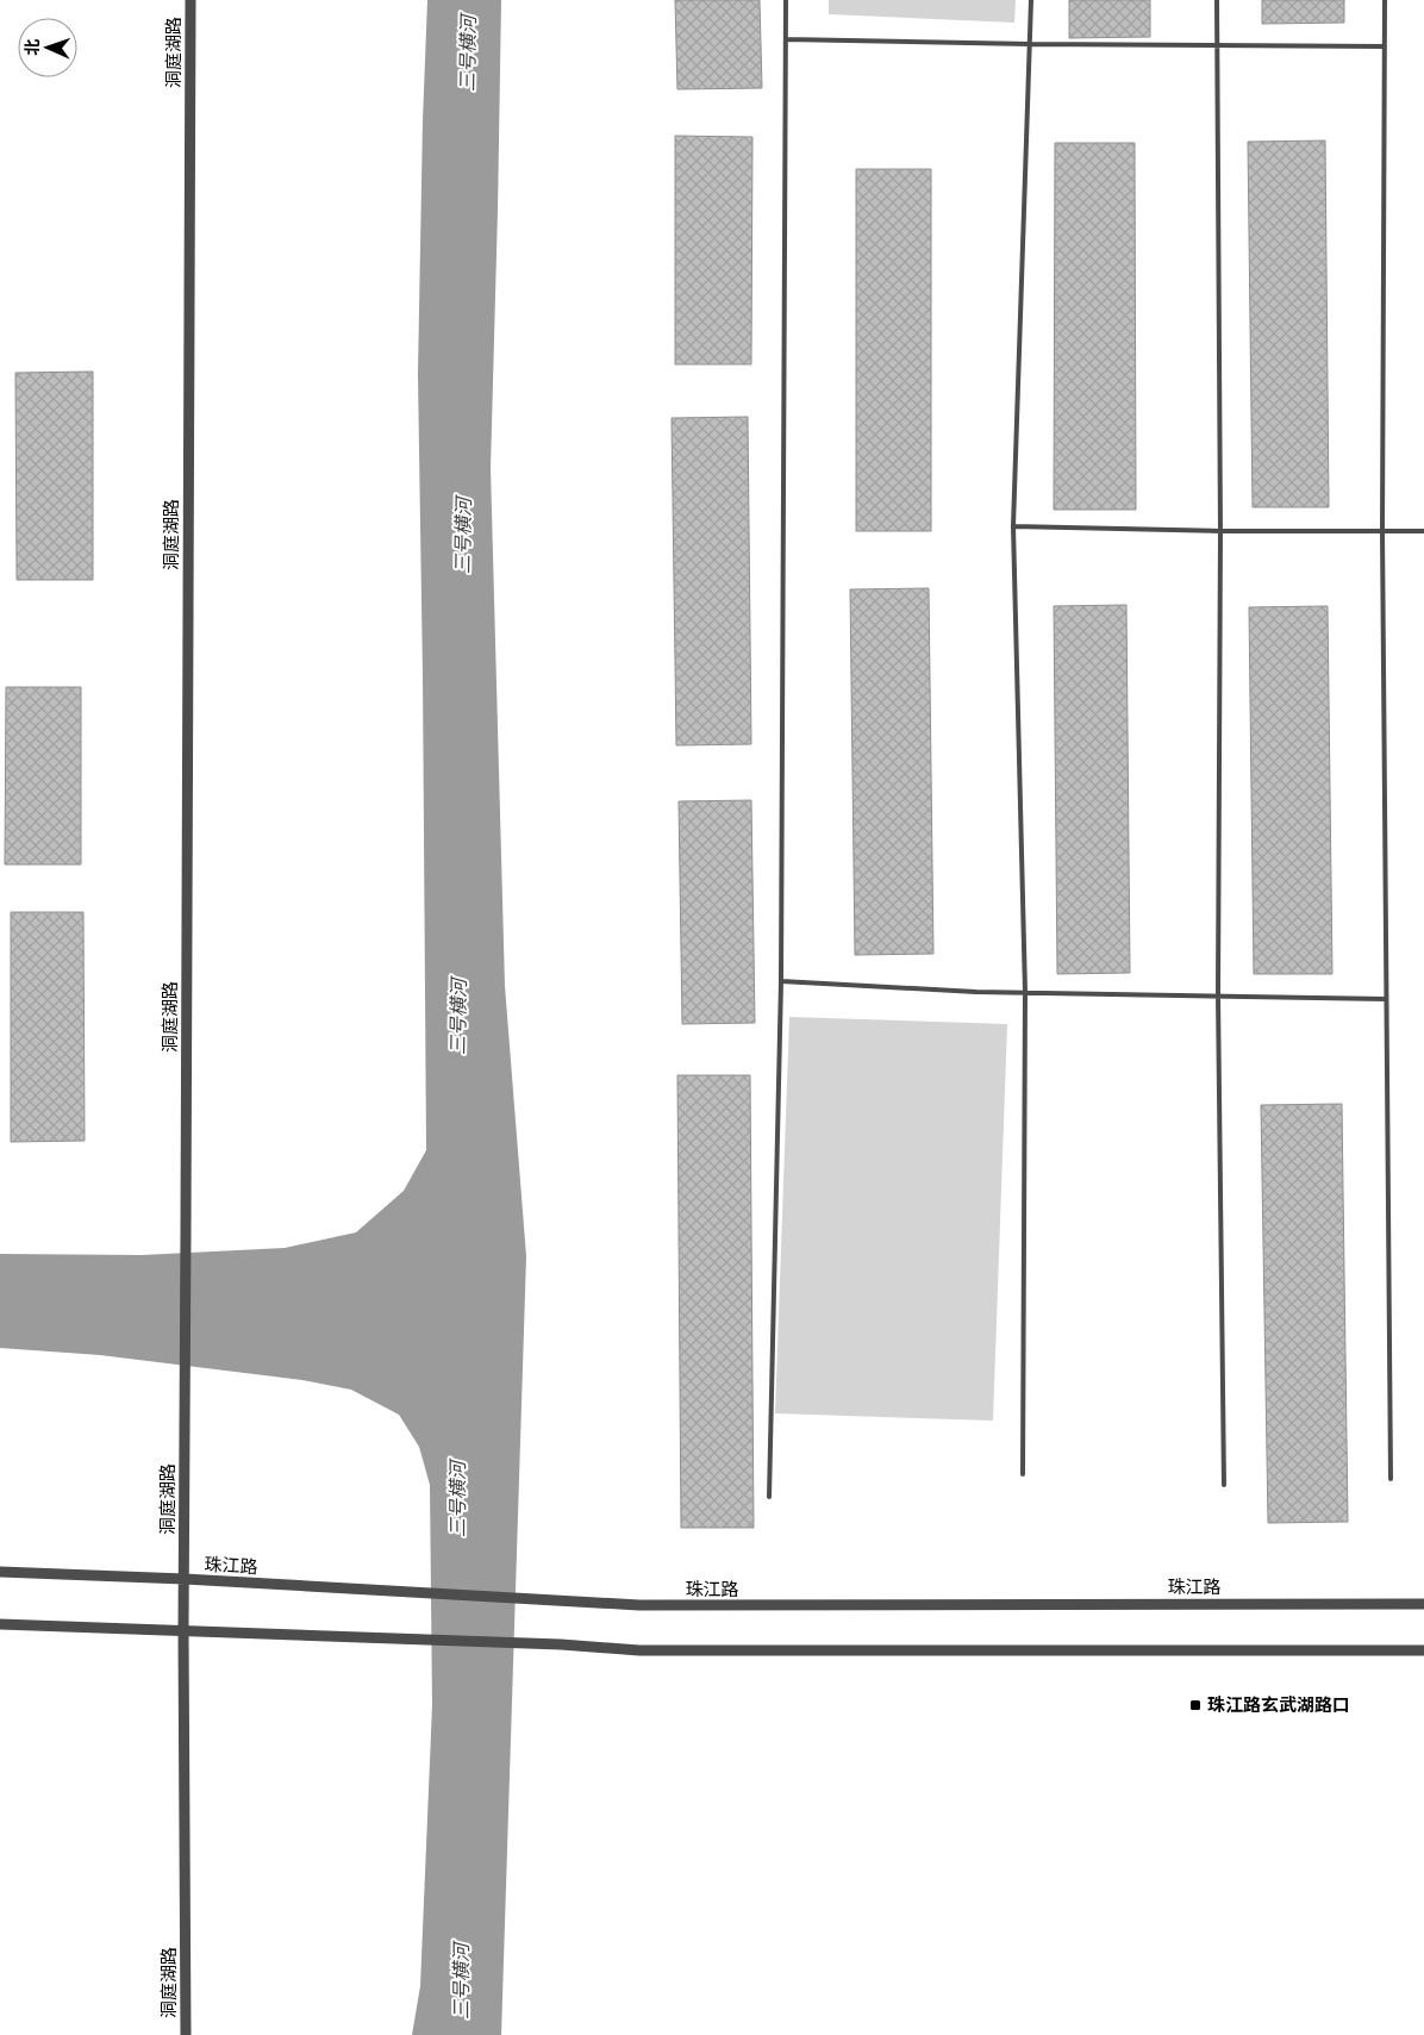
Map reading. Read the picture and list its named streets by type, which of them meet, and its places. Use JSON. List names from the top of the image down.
{
  "streets": {
    "street": ["洞庭湖路", "珠江路"]
  },
  "crossings": [
    ["洞庭湖路", "珠江路"]
  ],
  "water": ["三号横河"],
  "places": {
    "transit": ["珠江路玄武湖路口"]
  },
  "north": "left"
}
